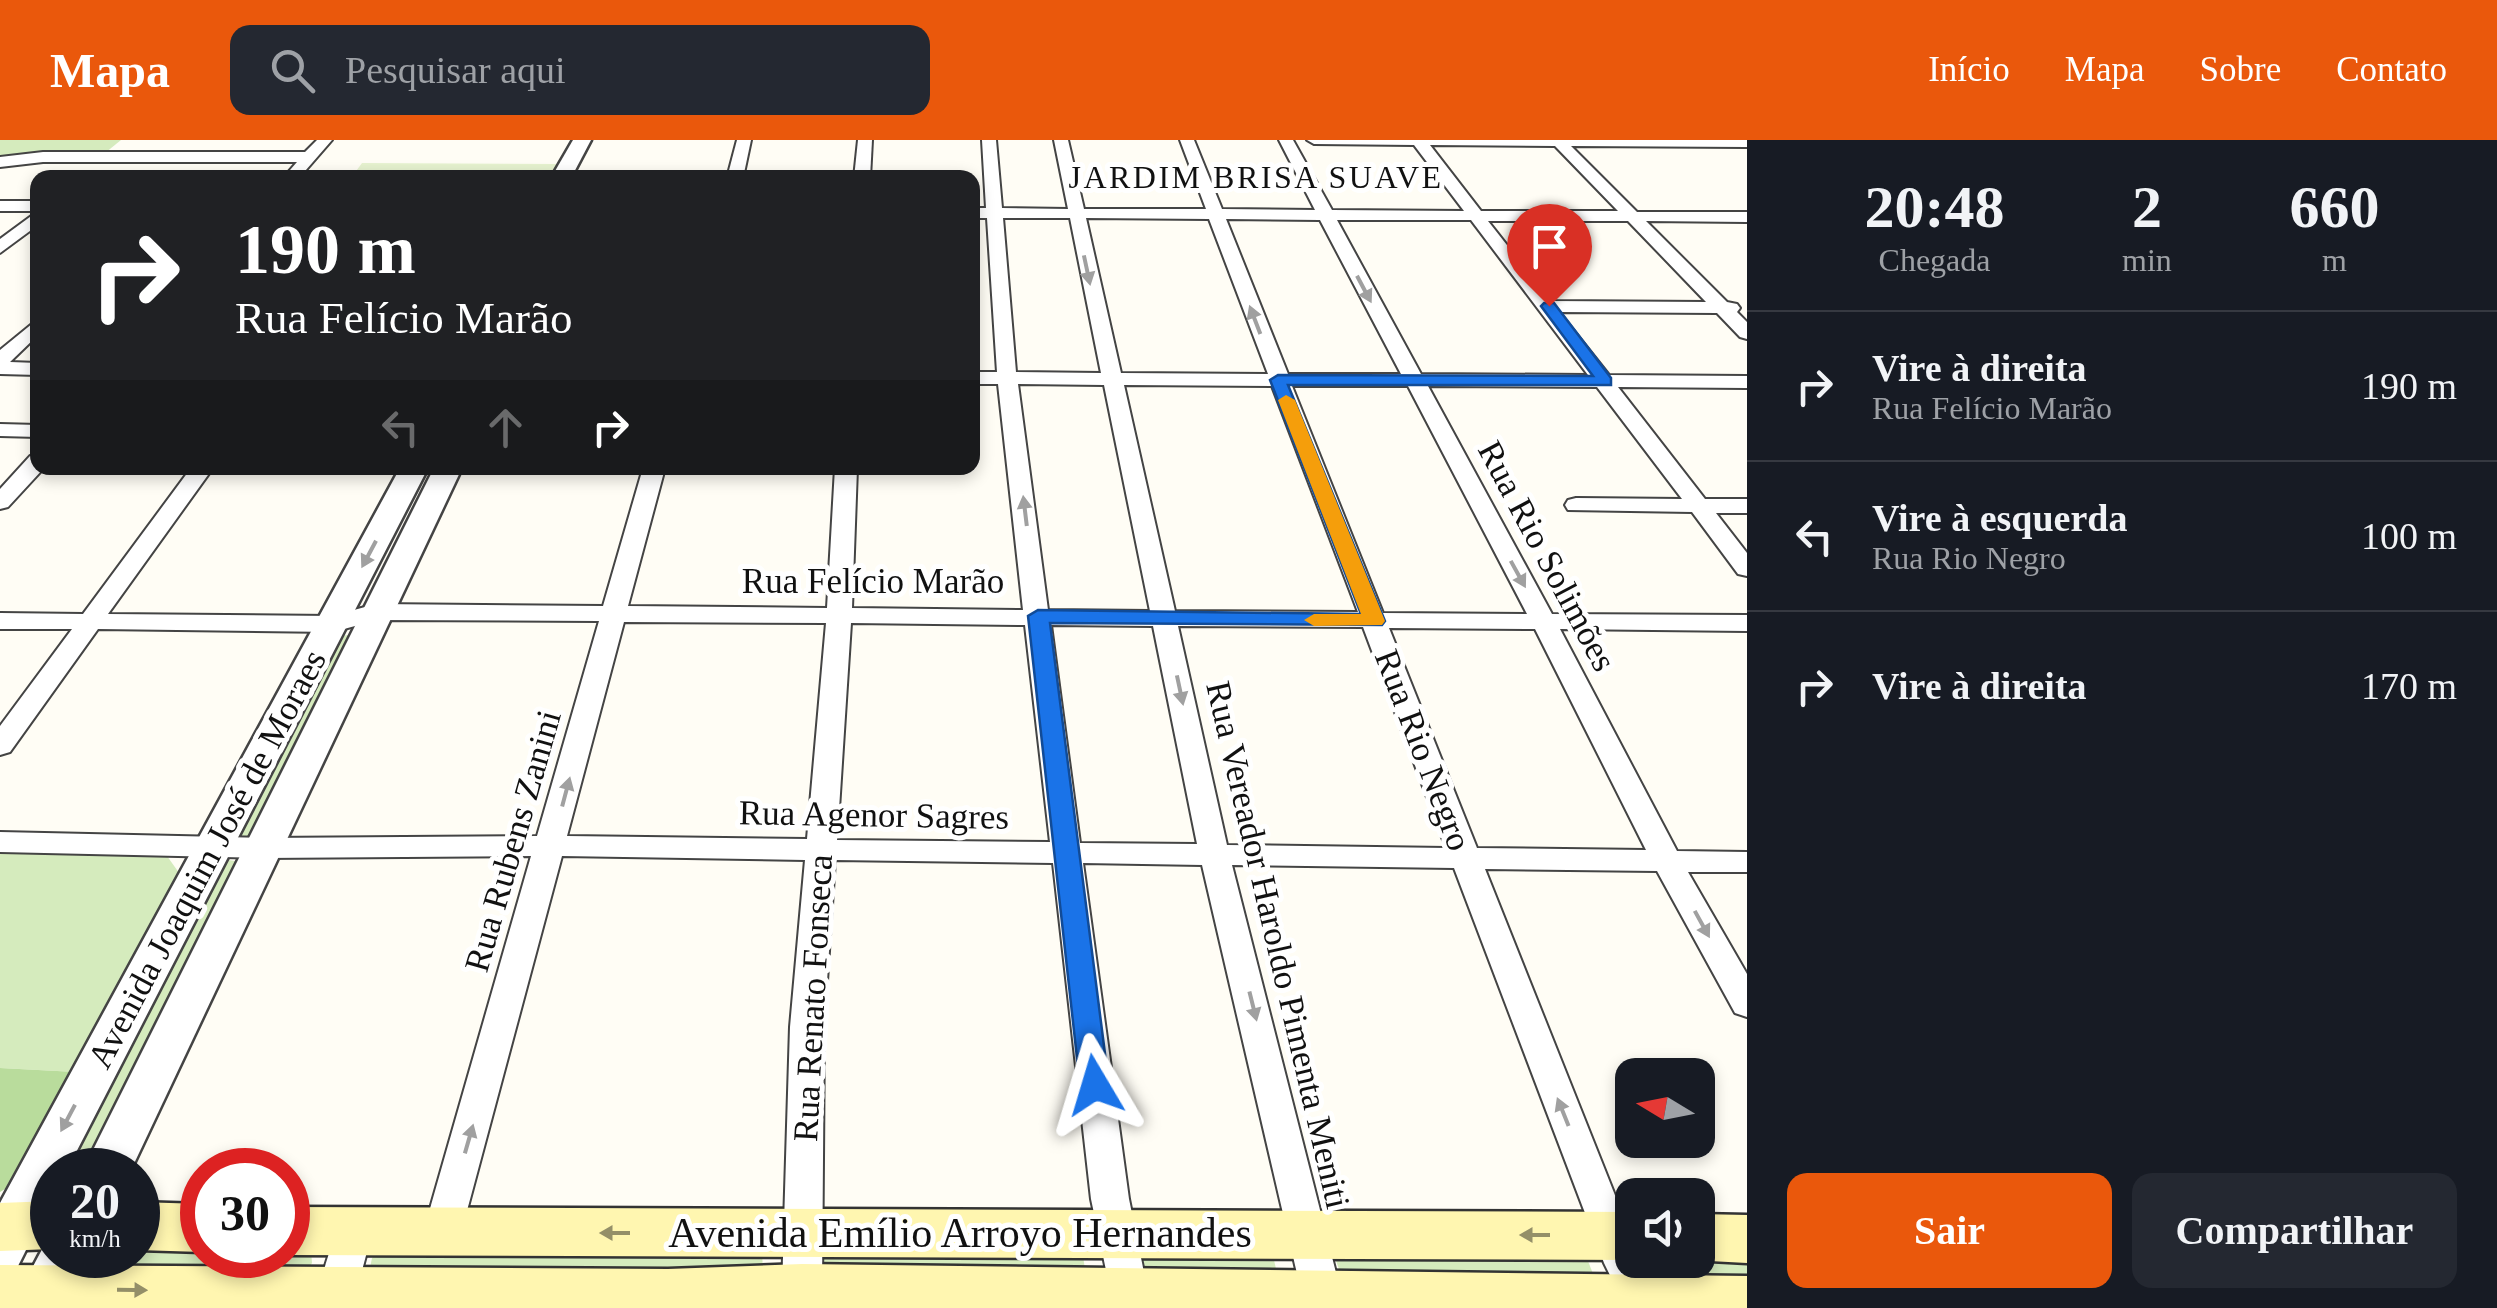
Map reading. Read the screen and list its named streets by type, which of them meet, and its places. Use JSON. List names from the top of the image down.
{
  "streets": {
    "main road": ["Avenida Emílio Arroyo Hernandes"],
    "street": [
      "Rua Rio Solimões",
      "Rua Felício Marão",
      "Rua Rio Negro",
      "Rua Agenor Sagres",
      "Rua Rubens Zanini",
      "Avenida Joaquim José de Moraes",
      "Rua Vereador Haroldo Pimenta Meniti",
      "Rua Renato Fonseca"
    ]
  },
  "crossings": [
    ["Rua Rio Solimões", "Rua Felício Marão"],
    ["Rua Rio Solimões", "Rua Agenor Sagres"],
    ["Rua Felício Marão", "Rua Rio Negro"],
    ["Rua Felício Marão", "Rua Rubens Zanini"],
    ["Rua Felício Marão", "Avenida Joaquim José de Moraes"],
    ["Rua Felício Marão", "Rua Vereador Haroldo Pimenta Meniti"],
    ["Rua Felício Marão", "Rua Renato Fonseca"],
    ["Rua Rio Negro", "Rua Agenor Sagres"],
    ["Rua Rio Negro", "Avenida Emílio Arroyo Hernandes"],
    ["Rua Agenor Sagres", "Rua Rubens Zanini"],
    ["Rua Agenor Sagres", "Avenida Joaquim José de Moraes"],
    ["Rua Agenor Sagres", "Rua Vereador Haroldo Pimenta Meniti"],
    ["Rua Agenor Sagres", "Rua Renato Fonseca"],
    ["Rua Rubens Zanini", "Avenida Emílio Arroyo Hernandes"],
    ["Rua Vereador Haroldo Pimenta Meniti", "Avenida Emílio Arroyo Hernandes"],
    ["Rua Renato Fonseca", "Avenida Emílio Arroyo Hernandes"]
  ],
  "one_way": ["Rua Rio Negro", "Rua Rubens Zanini"],
  "districts": ["JARDIM BRISA SUAVE"],
  "north": "left",
  "page": {
    "header": "Mapa",
    "search": "Pesquisar aqui",
    "nav": [
      "Início",
      "Mapa",
      "Sobre",
      "Contato"
    ],
    "eta": [
      "20:48",
      "Chegada",
      "2",
      "min",
      "660",
      "m"
    ],
    "turn": ["190 m", "Rua Felício Marão"],
    "list": [
      {
        "name": "Vire à direita",
        "note": "Rua Felício Marão",
        "value": "190 m"
      },
      {
        "name": "Vire à esquerda",
        "note": "Rua Rio Negro",
        "value": "100 m"
      },
      {
        "name": "Vire à direita",
        "value": "170 m"
      }
    ],
    "speed": "20 km/h",
    "limit": "30",
    "buttons": ["Sair", "Compartilhar"]
  }
}
